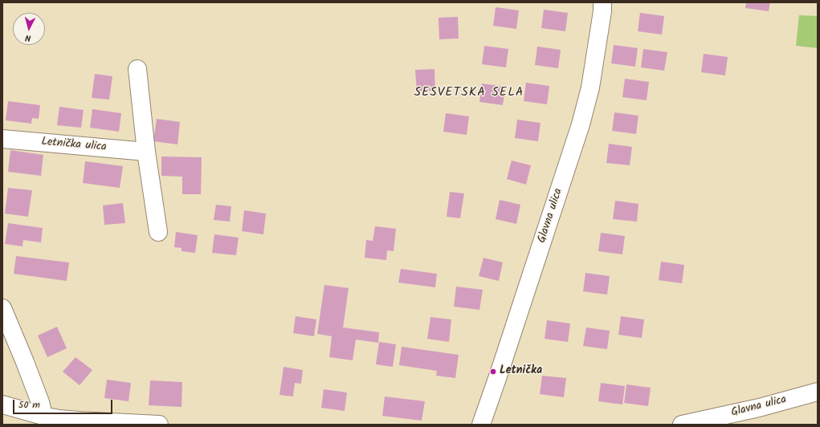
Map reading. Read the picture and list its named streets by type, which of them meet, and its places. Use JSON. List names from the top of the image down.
{
  "streets": {
    "street": ["Letnička ulica", "Glavna ulica"]
  },
  "districts": ["SESVETSKA SELA"],
  "places": ["Letnička"],
  "scale_bar": "50 m",
  "north": "bottom"
}
